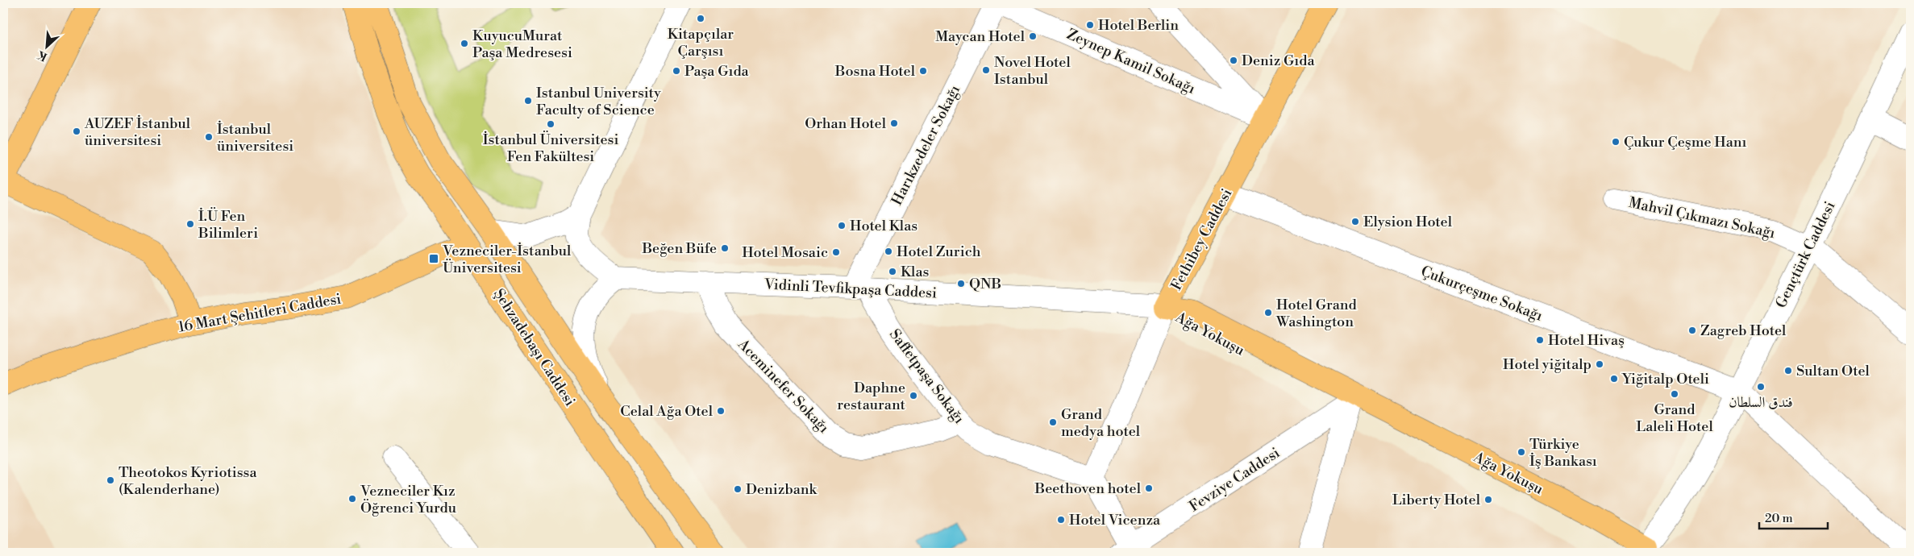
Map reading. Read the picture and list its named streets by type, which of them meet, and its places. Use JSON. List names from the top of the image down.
{
  "streets": {
    "main road": [
      "Fethibey Caddesi",
      "16 Mart Şehitleri Caddesi",
      "Ağa Yokuşu",
      "Şehzadebaşı Caddesi"
    ],
    "street": [
      "Zeynep Kamil Sokağı",
      "Harıkzedeler Sokağı",
      "Mahvil Çıkmazı Sokağı",
      "Gençtürk Caddesi",
      "Vidinli Tevfikpaşa Caddesi",
      "Çukurçeşme Sokağı",
      "Saffetpaşa Sokağı",
      "Aceminefer Sokağı",
      "Fevziye Caddesi"
    ]
  },
  "crossings": [
    ["Zeynep Kamil Sokağı", "Harıkzedeler Sokağı"],
    ["Zeynep Kamil Sokağı", "Fethibey Caddesi"],
    ["Harıkzedeler Sokağı", "Vidinli Tevfikpaşa Caddesi"],
    ["Harıkzedeler Sokağı", "Saffetpaşa Sokağı"],
    ["Mahvil Çıkmazı Sokağı", "Gençtürk Caddesi"],
    ["Fethibey Caddesi", "Vidinli Tevfikpaşa Caddesi"],
    ["Fethibey Caddesi", "Çukurçeşme Sokağı"],
    ["Fethibey Caddesi", "Ağa Yokuşu"],
    ["Fethibey Caddesi", "Saffetpaşa Sokağı"],
    ["Gençtürk Caddesi", "Çukurçeşme Sokağı"],
    ["Gençtürk Caddesi", "Ağa Yokuşu"],
    ["Vidinli Tevfikpaşa Caddesi", "Ağa Yokuşu"],
    ["Vidinli Tevfikpaşa Caddesi", "Saffetpaşa Sokağı"],
    ["Vidinli Tevfikpaşa Caddesi", "Aceminefer Sokağı"],
    ["16 Mart Şehitleri Caddesi", "Şehzadebaşı Caddesi"],
    ["Ağa Yokuşu", "Fevziye Caddesi"],
    ["Saffetpaşa Sokağı", "Aceminefer Sokağı"]
  ],
  "places": {
    "other": [
      "Kitapçılar Çarşısı",
      "Hotel Berlin",
      "Maycan Hotel",
      "KuyucuMurat Paşa Medresesi",
      "Deniz Gıda",
      "Novel Hotel Istanbul",
      "Paşa Gıda",
      "Bosna Hotel",
      "Istanbul University Faculty of Science",
      "Orhan Hotel",
      "İstanbul Üniversitesi Fen Fakültesi",
      "AUZEF İstanbul üniversitesi",
      "İstanbul üniversitesi",
      "Çukur Çeşme Hanı",
      "Elysion Hotel",
      "İ.Ü Fen Bilimleri",
      "Hotel Klas",
      "Beğen Büfe",
      "Hotel Zurich",
      "Hotel Mosaic",
      "Klas",
      "QNB",
      "Hotel Grand Washington",
      "Zagreb Hotel",
      "Hotel Hivaş",
      "Hotel yiğitalp",
      "Sultan Otel",
      "Yiğitalp Oteli",
      "فندق السلطان",
      "Grand Laleli Hotel",
      "Daphne restaurant",
      "Celal Ağa Otel",
      "Grand medya hotel",
      "Türkiye İş Bankası",
      "Theotokos Kyriotissa (Kalenderhane)",
      "Beethoven hotel",
      "Denizbank",
      "Vezneciler Kız Öğrenci Yurdu",
      "Liberty Hotel",
      "Hotel Vicenza"
    ],
    "transit": ["Vezneciler-İstanbul Üniversitesi"]
  },
  "scale_bar": "20 m",
  "north": "bottom left"
}
